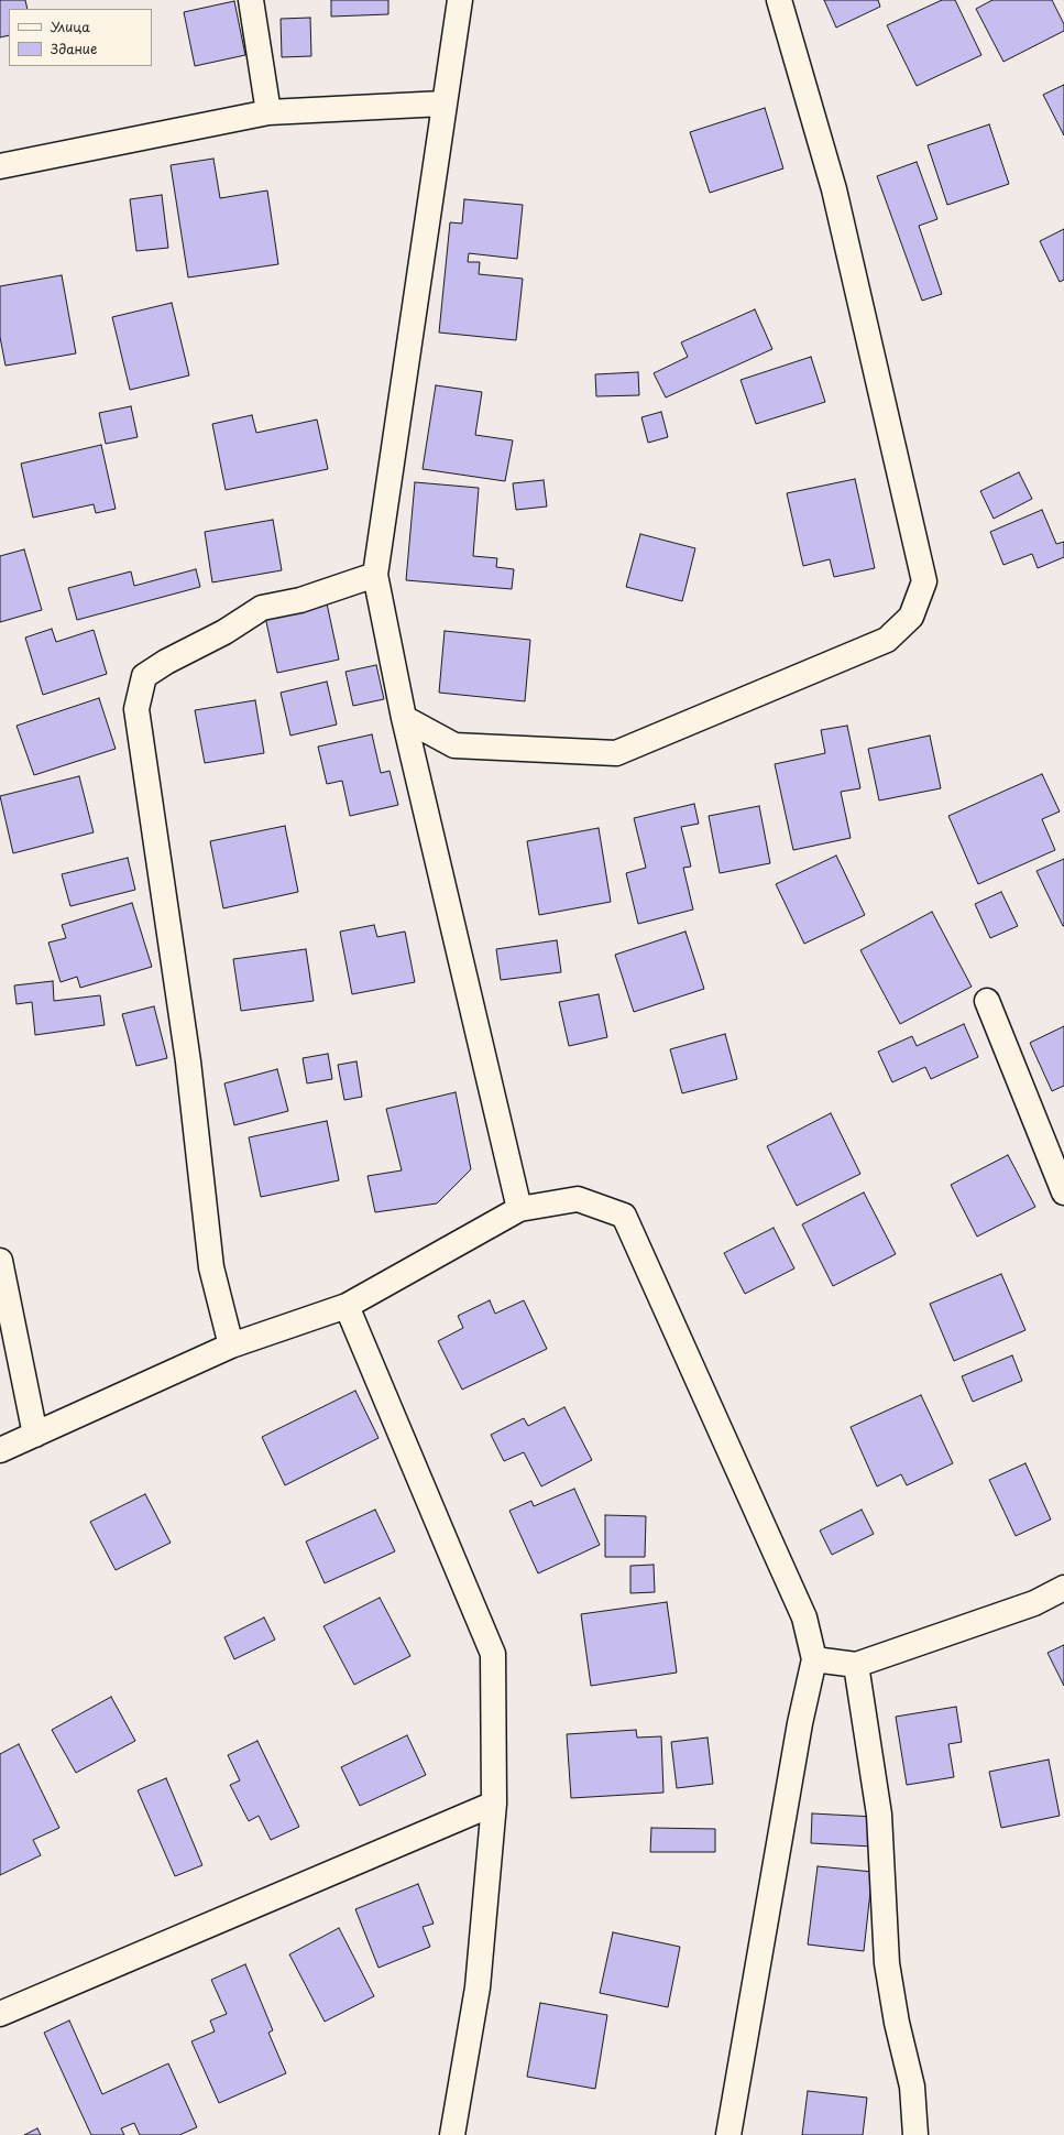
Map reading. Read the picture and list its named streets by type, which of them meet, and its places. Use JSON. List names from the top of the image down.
{
  "legend": ["Улица", "Здание"]
}
